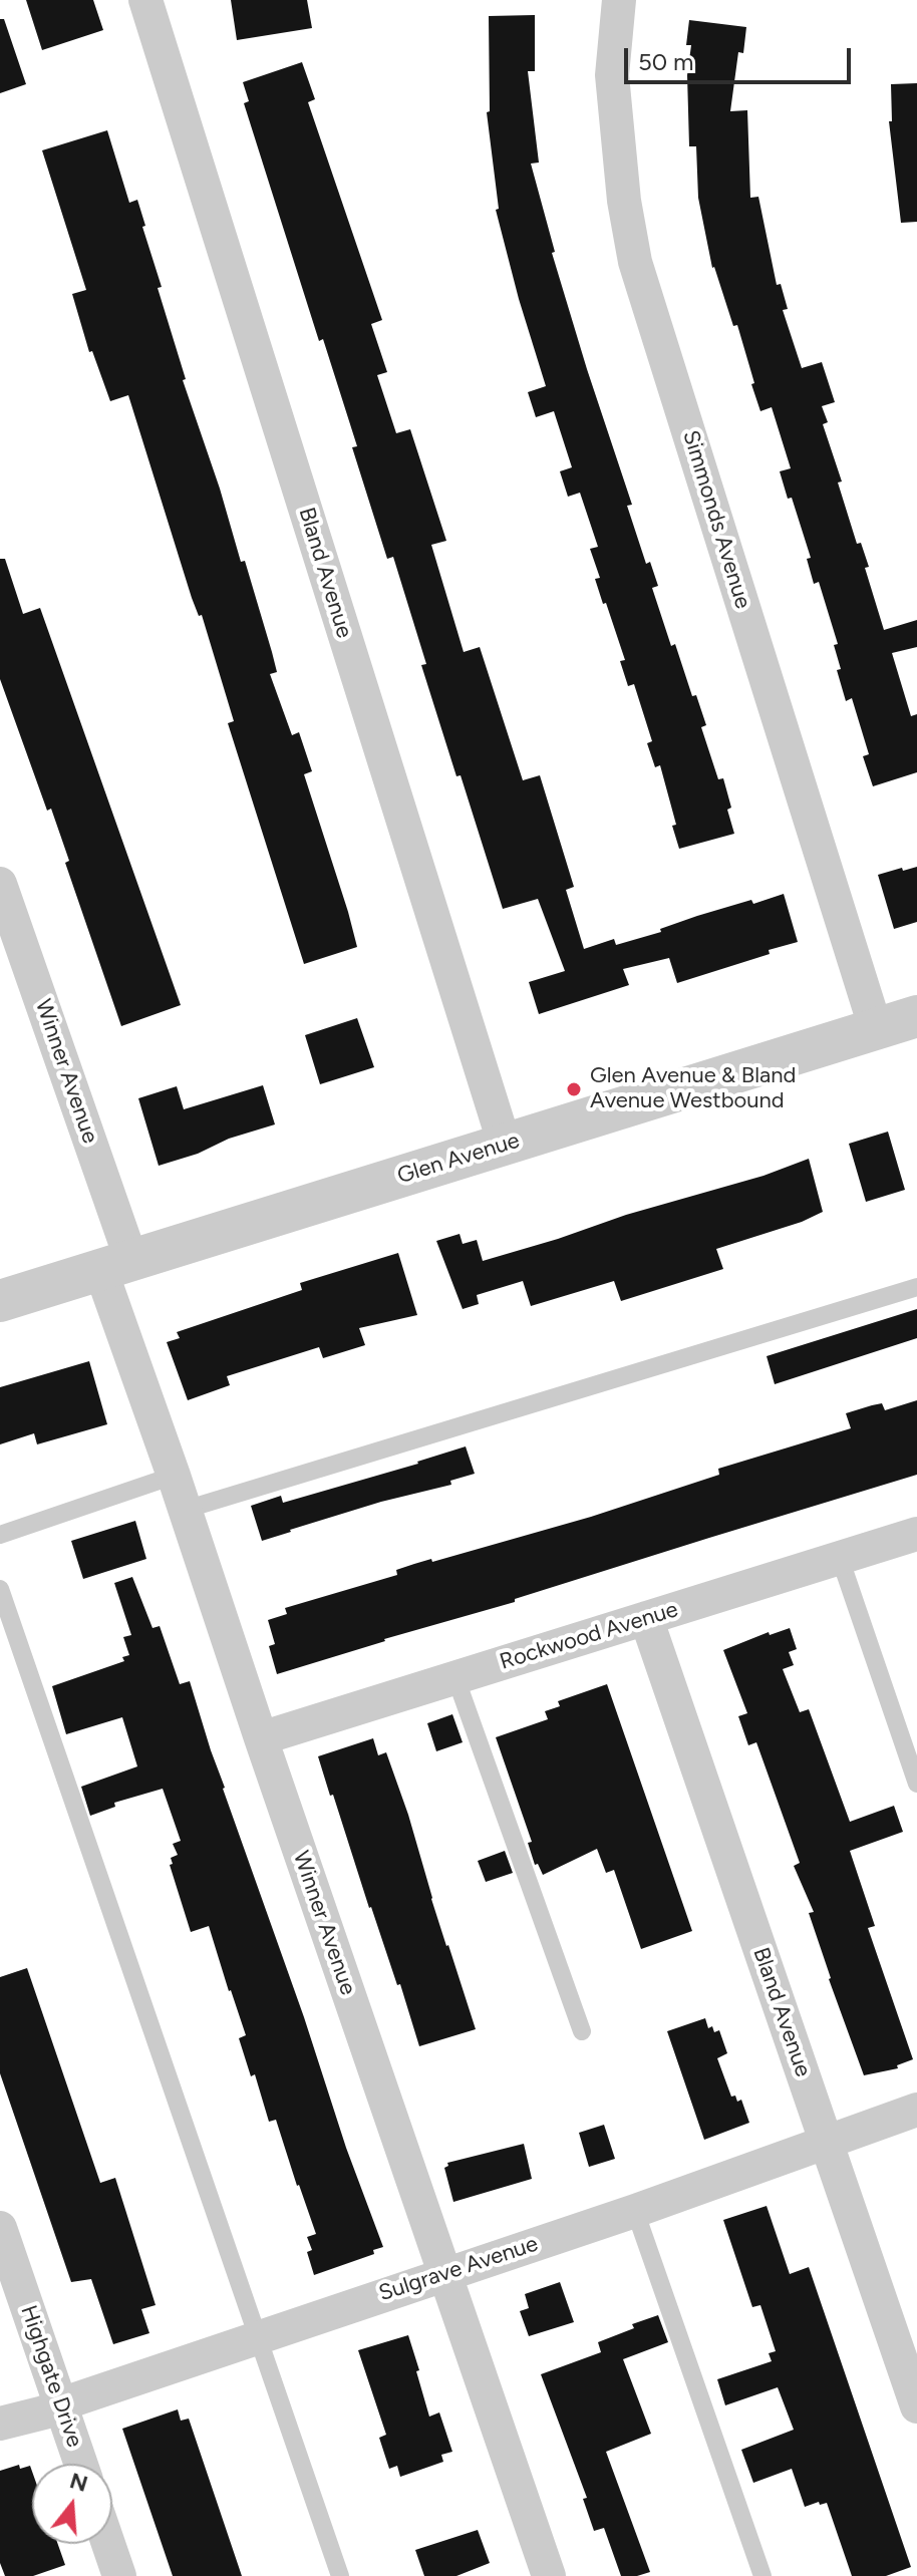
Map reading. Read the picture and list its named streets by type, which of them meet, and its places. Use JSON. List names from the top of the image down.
{
  "streets": {
    "street": [
      "Simmonds Avenue",
      "Bland Avenue",
      "Winner Avenue",
      "Glen Avenue",
      "Rockwood Avenue",
      "Sulgrave Avenue",
      "Highgate Drive"
    ]
  },
  "crossings": [
    ["Simmonds Avenue", "Glen Avenue"],
    ["Bland Avenue", "Glen Avenue"],
    ["Bland Avenue", "Rockwood Avenue"],
    ["Bland Avenue", "Sulgrave Avenue"],
    ["Winner Avenue", "Glen Avenue"],
    ["Winner Avenue", "Rockwood Avenue"],
    ["Winner Avenue", "Sulgrave Avenue"],
    ["Sulgrave Avenue", "Highgate Drive"]
  ],
  "places": ["Glen Avenue & Bland Avenue Westbound"],
  "scale_bar": "50 m",
  "north": "top"
}
